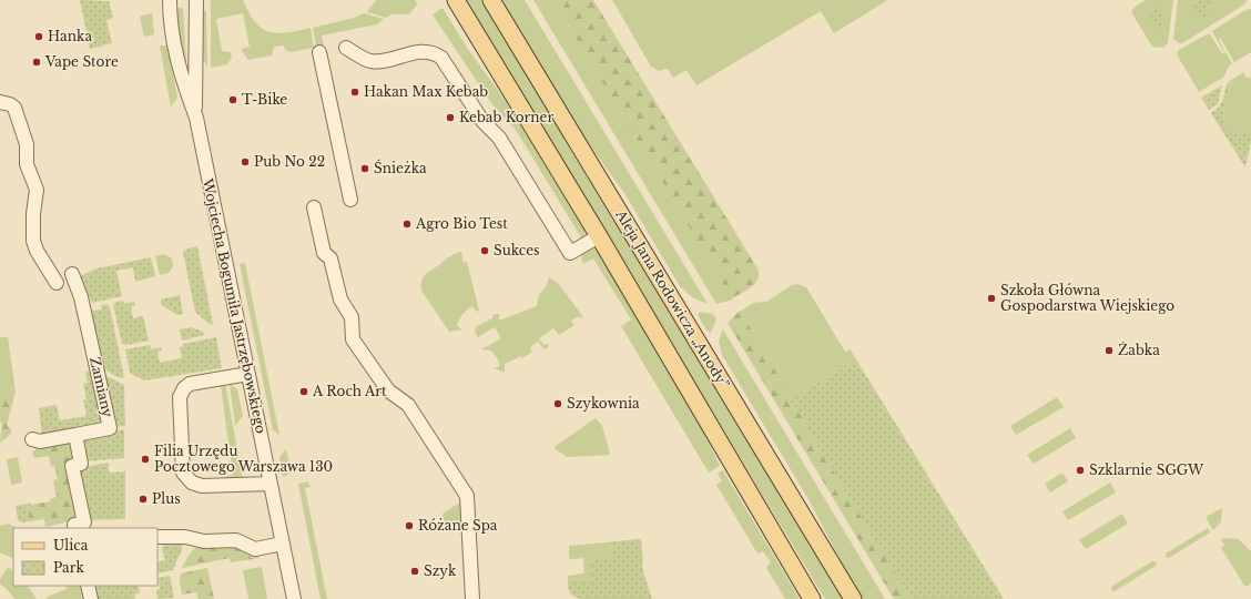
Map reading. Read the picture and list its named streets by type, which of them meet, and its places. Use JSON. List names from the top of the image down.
{
  "streets": {
    "main road": ["Aleja Jana Rodowicza „Anody”"],
    "street": ["Wojciecha Bogumiła Jastrzębowskiego", "Zamiany"]
  },
  "places": [
    "Hanka",
    "Vape Store",
    "Hakan Max Kebab",
    "T-Bike",
    "Kebab Korner",
    "Pub No 22",
    "Śnieżka",
    "Agro Bio Test",
    "Sukces",
    "Szkoła Główna Gospodarstwa Wiejskiego",
    "Żabka",
    "A Roch Art",
    "Szykownia",
    "Filia Urzędu Pocztowego Warszawa 130",
    "Szklarnie SGGW",
    "Plus",
    "Różane Spa",
    "Szyk"
  ],
  "legend": ["Ulica", "Park"]
}
